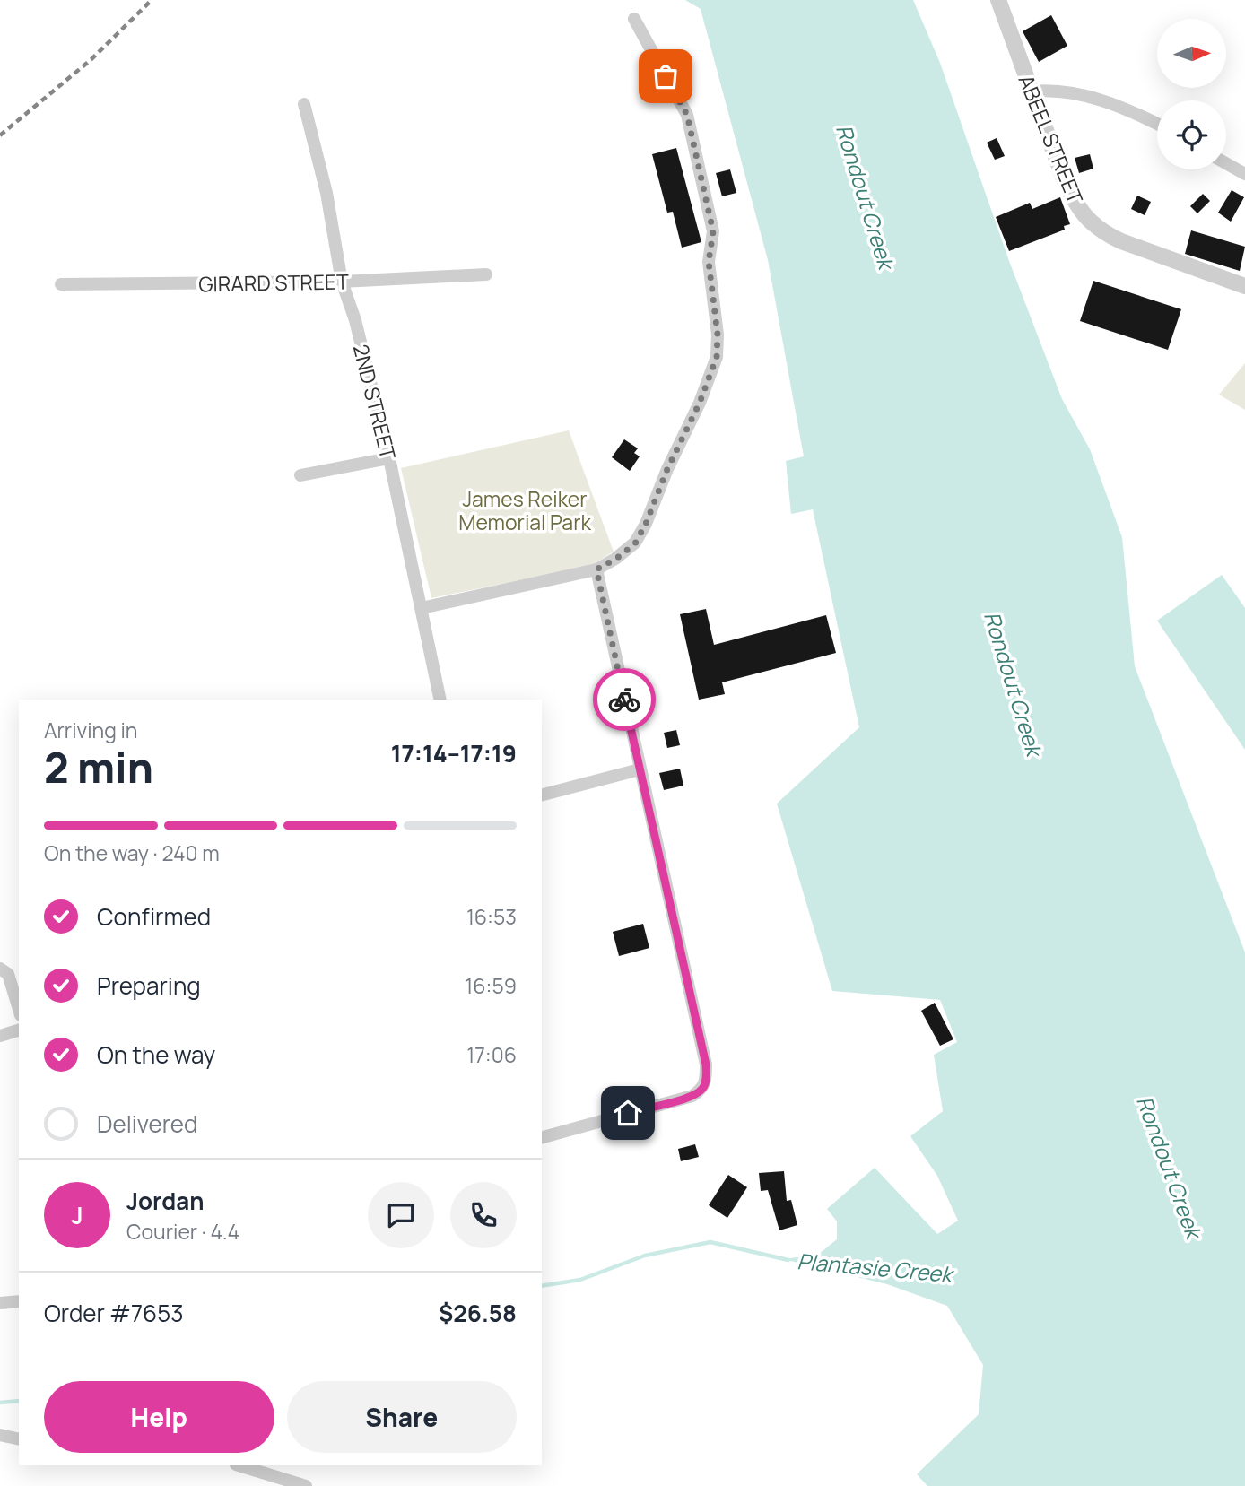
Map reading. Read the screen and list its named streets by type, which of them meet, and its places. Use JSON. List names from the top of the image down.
{
  "streets": {
    "street": ["ABEEL STREET", "GIRARD STREET", "2ND STREET"]
  },
  "crossings": [
    ["GIRARD STREET", "2ND STREET"]
  ],
  "water": ["Rondout Creek", "Plantasie Creek"],
  "parks": ["James Reiker Memorial Park"],
  "north": "right",
  "page": {
    "heading": ["2 min", "Arriving in", "17:14–17:19"],
    "panel": [
      "Jordan",
      "Courier · 4.4",
      "Order #7653",
      "$26.58"
    ],
    "bar": "On the way · 240 m",
    "list": [
      ["Confirmed", "16:53"],
      ["Preparing", "16:59"],
      ["On the way", "17:06"],
      "Delivered"
    ],
    "round": "J",
    "buttons": ["Help", "Share"]
  }
}
